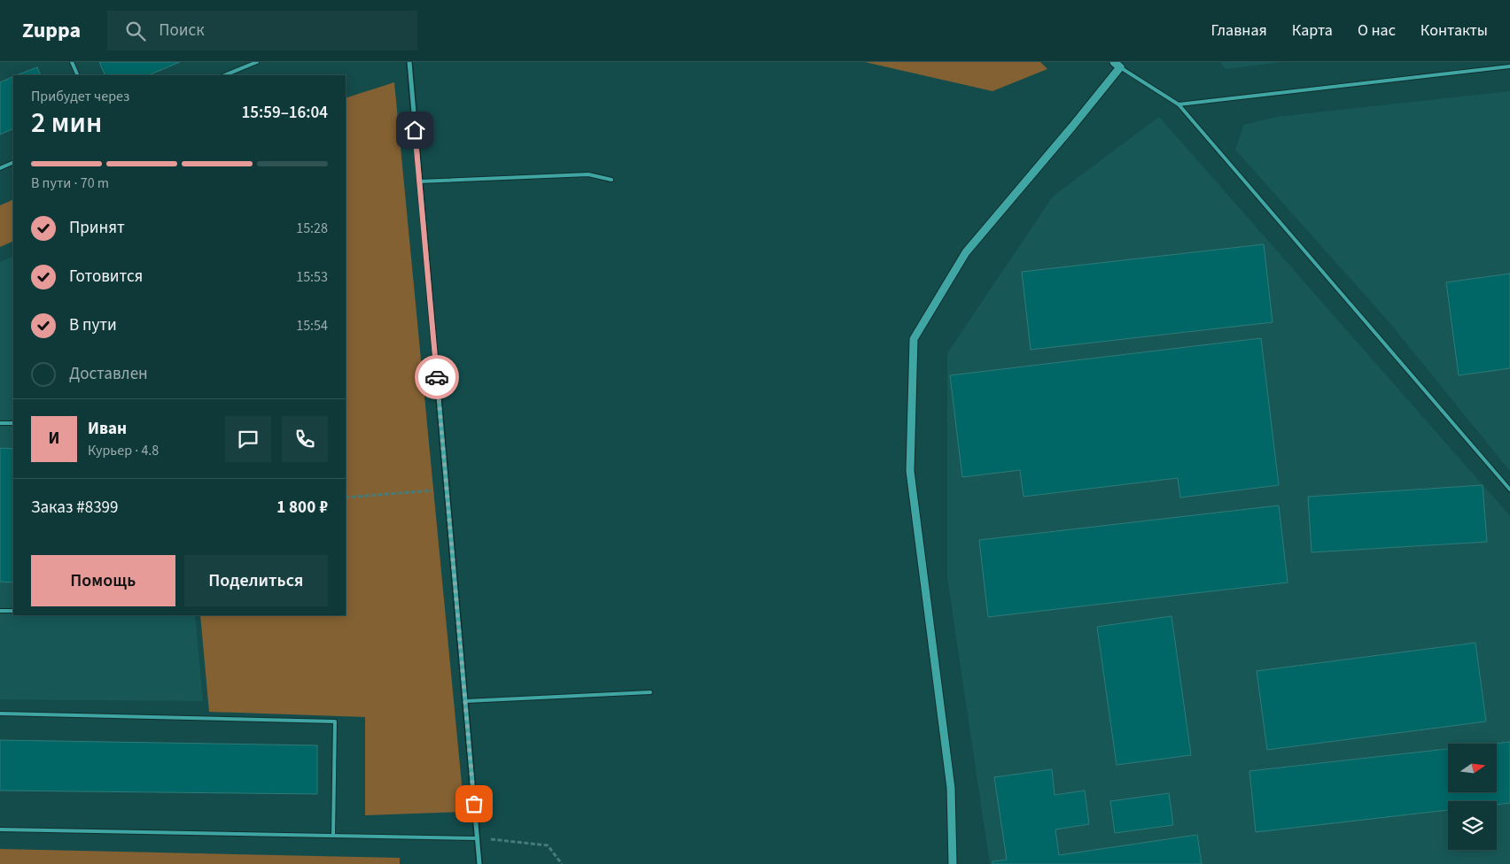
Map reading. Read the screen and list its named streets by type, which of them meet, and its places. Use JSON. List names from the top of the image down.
{
  "north": "right",
  "page": {
    "header": "Zuppa",
    "search": "Поиск",
    "nav": [
      "Главная",
      "Карта",
      "О нас",
      "Контакты"
    ],
    "heading": ["2 мин", "Прибудет через", "15:59–16:04"],
    "panel": [
      "Иван",
      "Курьер · 4.8",
      "Заказ #8399",
      "1 800 ₽"
    ],
    "bar": "В пути · 70 m",
    "list": [
      ["Принят", "15:28"],
      ["Готовится", "15:53"],
      ["В пути", "15:54"],
      "Доставлен"
    ],
    "round": "И",
    "buttons": ["Помощь", "Поделиться"]
  }
}
